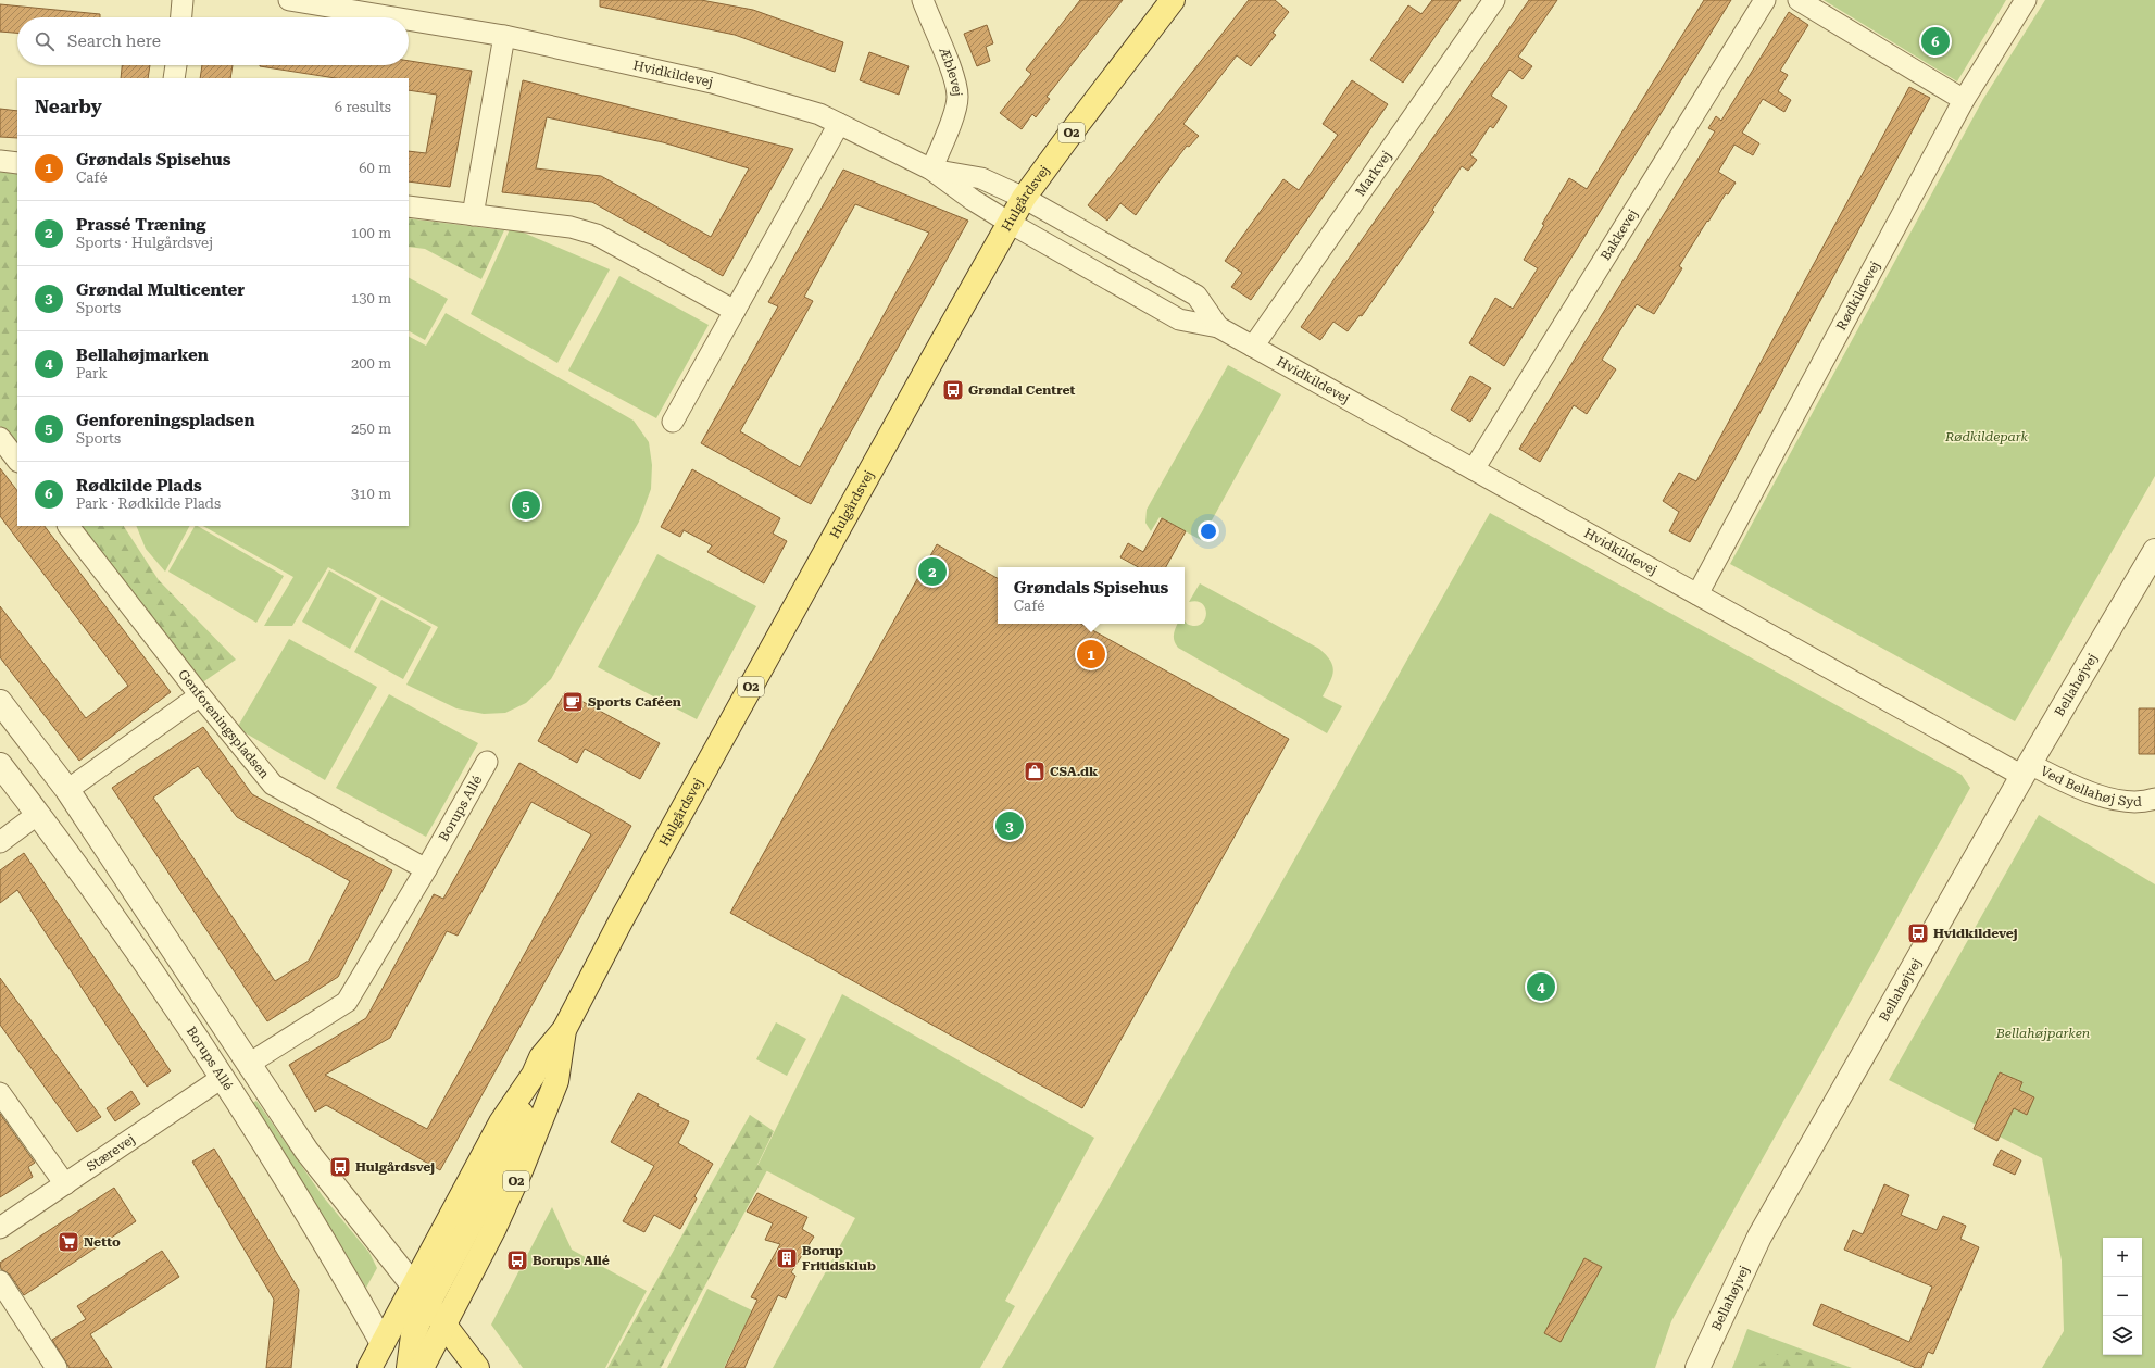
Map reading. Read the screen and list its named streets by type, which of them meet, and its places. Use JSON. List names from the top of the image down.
{
  "streets": {
    "main road": ["O2", "Hulgårdsvej"],
    "street": [
      "Æblevej",
      "Hvidkildevej",
      "Markvej",
      "Bakkevej",
      "Rødkildevej",
      "Bellahøjvej",
      "Genforeningspladsen",
      "Ved Bellahøj Syd",
      "Borups Allé",
      "Stærevej"
    ]
  },
  "crossings": [
    ["Æblevej", "Hvidkildevej"],
    ["Hvidkildevej", "Markvej"],
    ["Hvidkildevej", "Hulgårdsvej"],
    ["Hvidkildevej", "Bakkevej"],
    ["Hvidkildevej", "Rødkildevej"],
    ["Hvidkildevej", "Bellahøjvej"],
    ["Hvidkildevej", "Ved Bellahøj Syd"],
    ["Hulgårdsvej", "Borups Allé"],
    ["Bellahøjvej", "Ved Bellahøj Syd"],
    ["Genforeningspladsen", "Borups Allé"],
    ["Borups Allé", "Stærevej"]
  ],
  "parks": ["Rødkildepark", "Bellahøjparken"],
  "places": {
    "bus stop": [
      "Grøndal Centret",
      "Hvidkildevej",
      "Hulgårdsvej",
      "Borups Allé"
    ],
    "cafe": ["Sports Caféen"],
    "shop": ["CSA.dk"],
    "supermarket": ["Netto"],
    "building": ["Borup Fritidsklub"]
  },
  "page": {
    "search": "Search here",
    "pins": [
      "6",
      "5",
      "2",
      "1",
      "3",
      "4"
    ],
    "heading": ["Nearby", "6 results"],
    "list": [
      {
        "mark": "1",
        "name": "Grøndals Spisehus",
        "note": "Café",
        "value": "60 m"
      },
      {
        "mark": "2",
        "name": "Prassé Træning",
        "note": "Sports · Hulgårdsvej",
        "value": "100 m"
      },
      {
        "mark": "3",
        "name": "Grøndal Multicenter",
        "note": "Sports",
        "value": "130 m"
      },
      {
        "mark": "4",
        "name": "Bellahøjmarken",
        "note": "Park",
        "value": "200 m"
      },
      {
        "mark": "5",
        "name": "Genforeningspladsen",
        "note": "Sports",
        "value": "250 m"
      },
      {
        "mark": "6",
        "name": "Rødkilde Plads",
        "note": "Park · Rødkilde Plads",
        "value": "310 m"
      }
    ],
    "popup": ["Grøndals Spisehus", "Café"],
    "map_buttons": ["+", "−"]
  }
}
